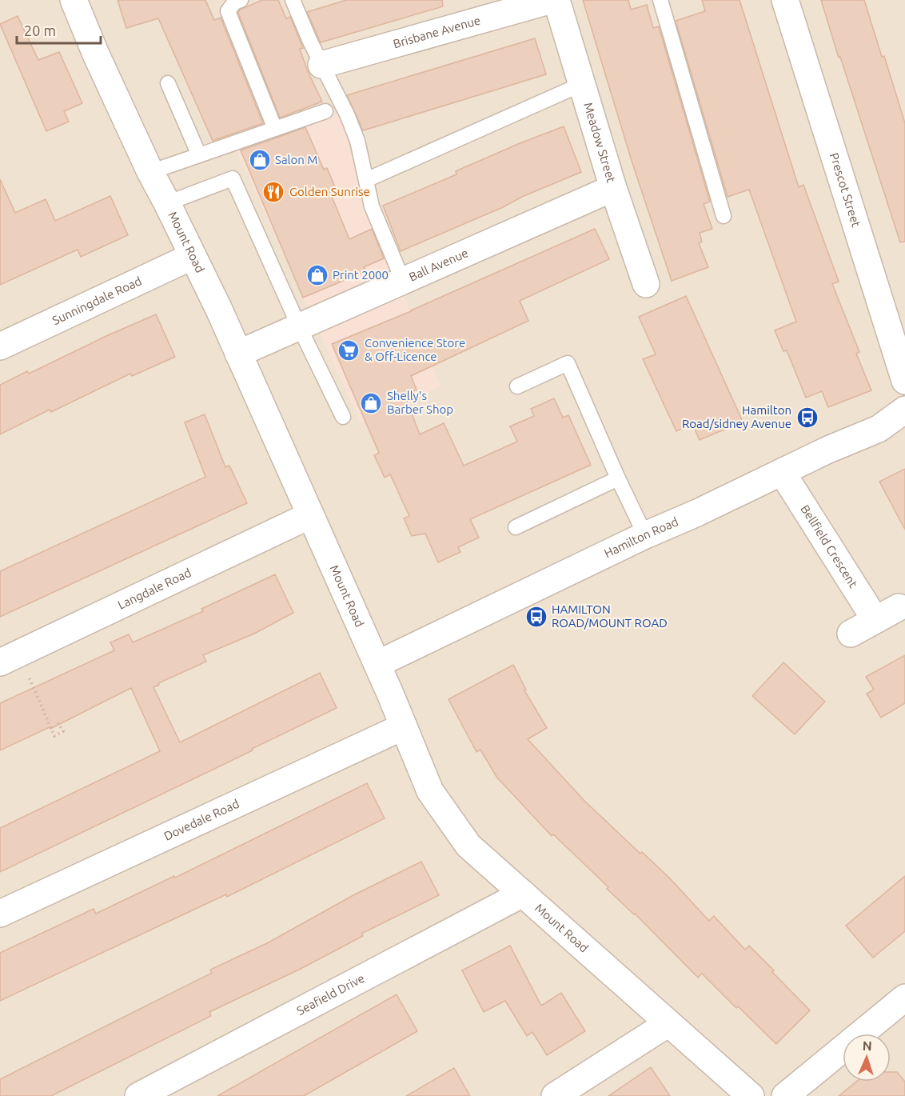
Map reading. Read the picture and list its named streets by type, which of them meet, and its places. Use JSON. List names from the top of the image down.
{
  "streets": {
    "street": [
      "Brisbane Avenue",
      "Meadow Street",
      "Prescot Street",
      "Mount Road",
      "Ball Avenue",
      "Sunningdale Road",
      "Hamilton Road",
      "Bellfield Crescent",
      "Langdale Road",
      "Dovedale Road",
      "Seafield Drive"
    ]
  },
  "crossings": [
    ["Meadow Street", "Ball Avenue"],
    ["Mount Road", "Ball Avenue"],
    ["Mount Road", "Sunningdale Road"],
    ["Mount Road", "Hamilton Road"],
    ["Mount Road", "Langdale Road"],
    ["Mount Road", "Dovedale Road"],
    ["Mount Road", "Seafield Drive"],
    ["Hamilton Road", "Bellfield Crescent"]
  ],
  "places": {
    "shop": ["Salon M", "Print 2000", "Shelly's Barber Shop"],
    "restaurant": ["Golden Sunrise"],
    "supermarket": ["Convenience Store & Off-Licence"],
    "bus stop": ["Hamilton Road/sidney Avenue", "HAMILTON ROAD/MOUNT ROAD"]
  },
  "scale_bar": "20 m",
  "north": "top"
}
